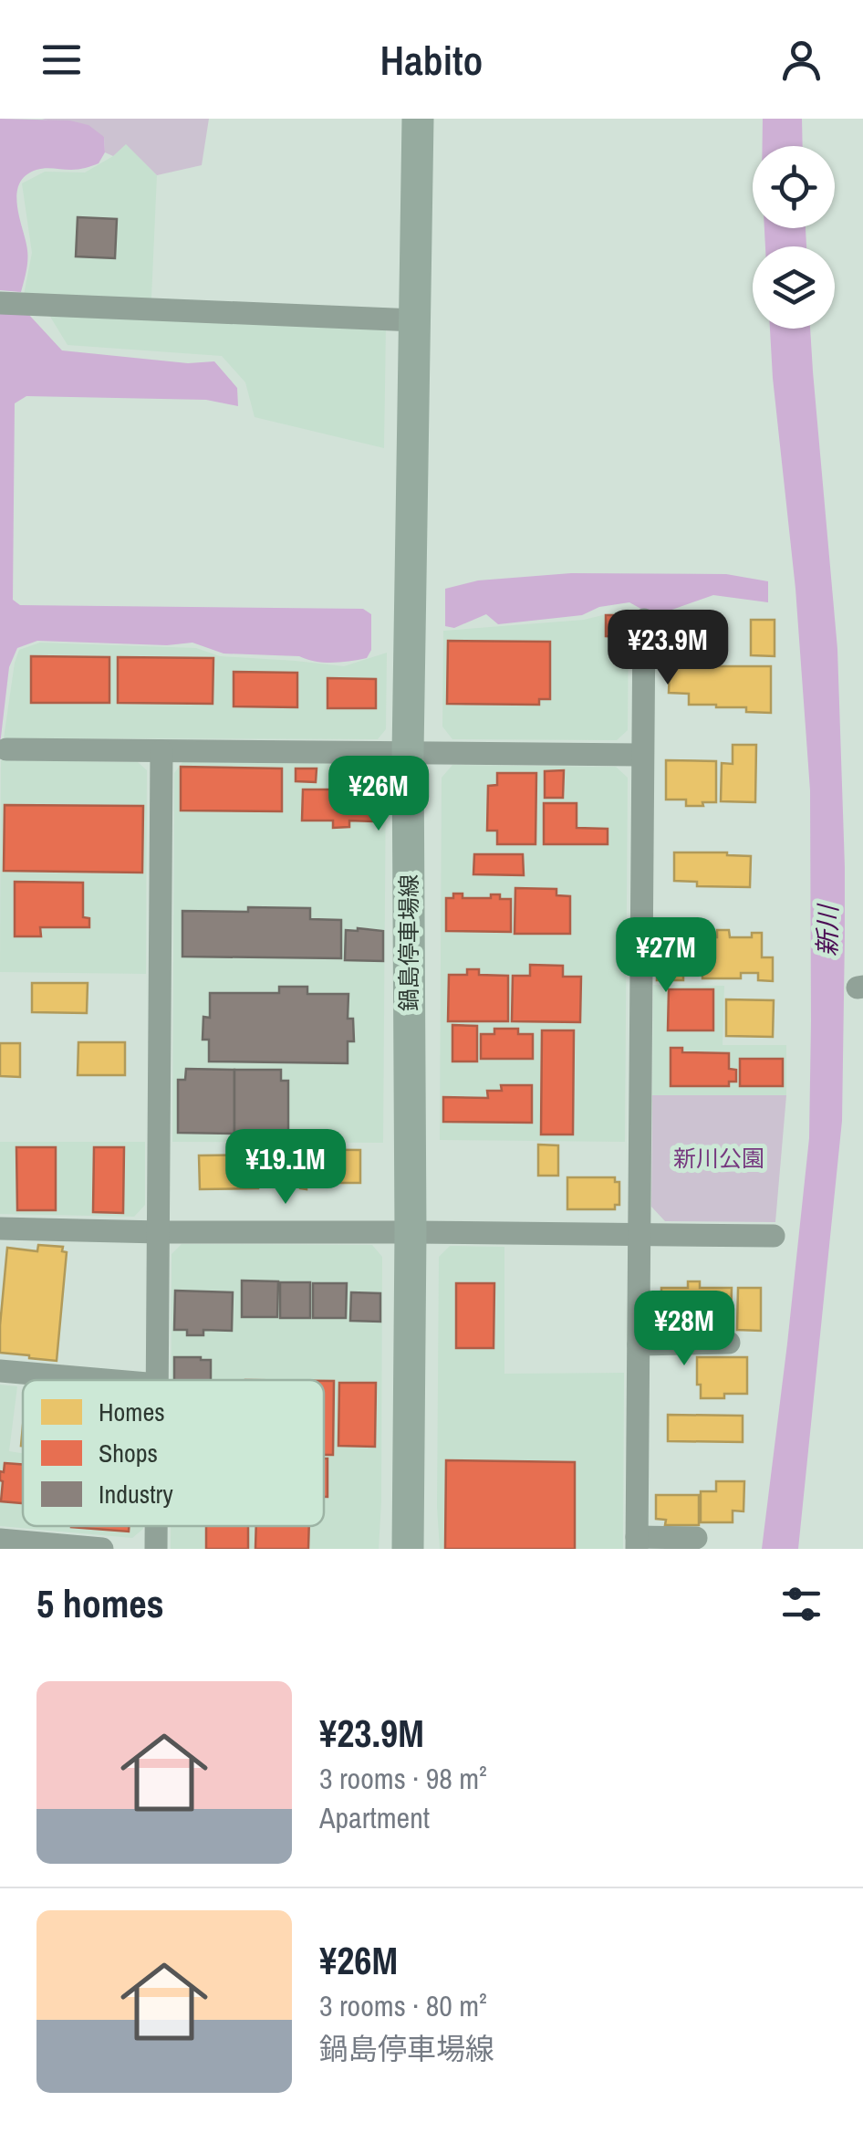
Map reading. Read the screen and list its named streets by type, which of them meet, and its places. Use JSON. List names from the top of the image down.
{
  "streets": {
    "main road": ["鍋島停車場線"]
  },
  "water": ["新川"],
  "parks": ["新川公園"],
  "legend": ["Homes", "Shops", "Industry"],
  "page": {
    "header": "Habito",
    "price": [
      "¥23.9M",
      "¥26M",
      "¥27M",
      "¥19.1M",
      "¥28M"
    ],
    "heading": "5 homes",
    "list": [
      {
        "name": "¥23.9M",
        "note": "3 rooms · 98 m² · Apartment"
      },
      {
        "name": "¥26M",
        "note": "3 rooms · 80 m² · 鍋島停車場線"
      }
    ]
  }
}
